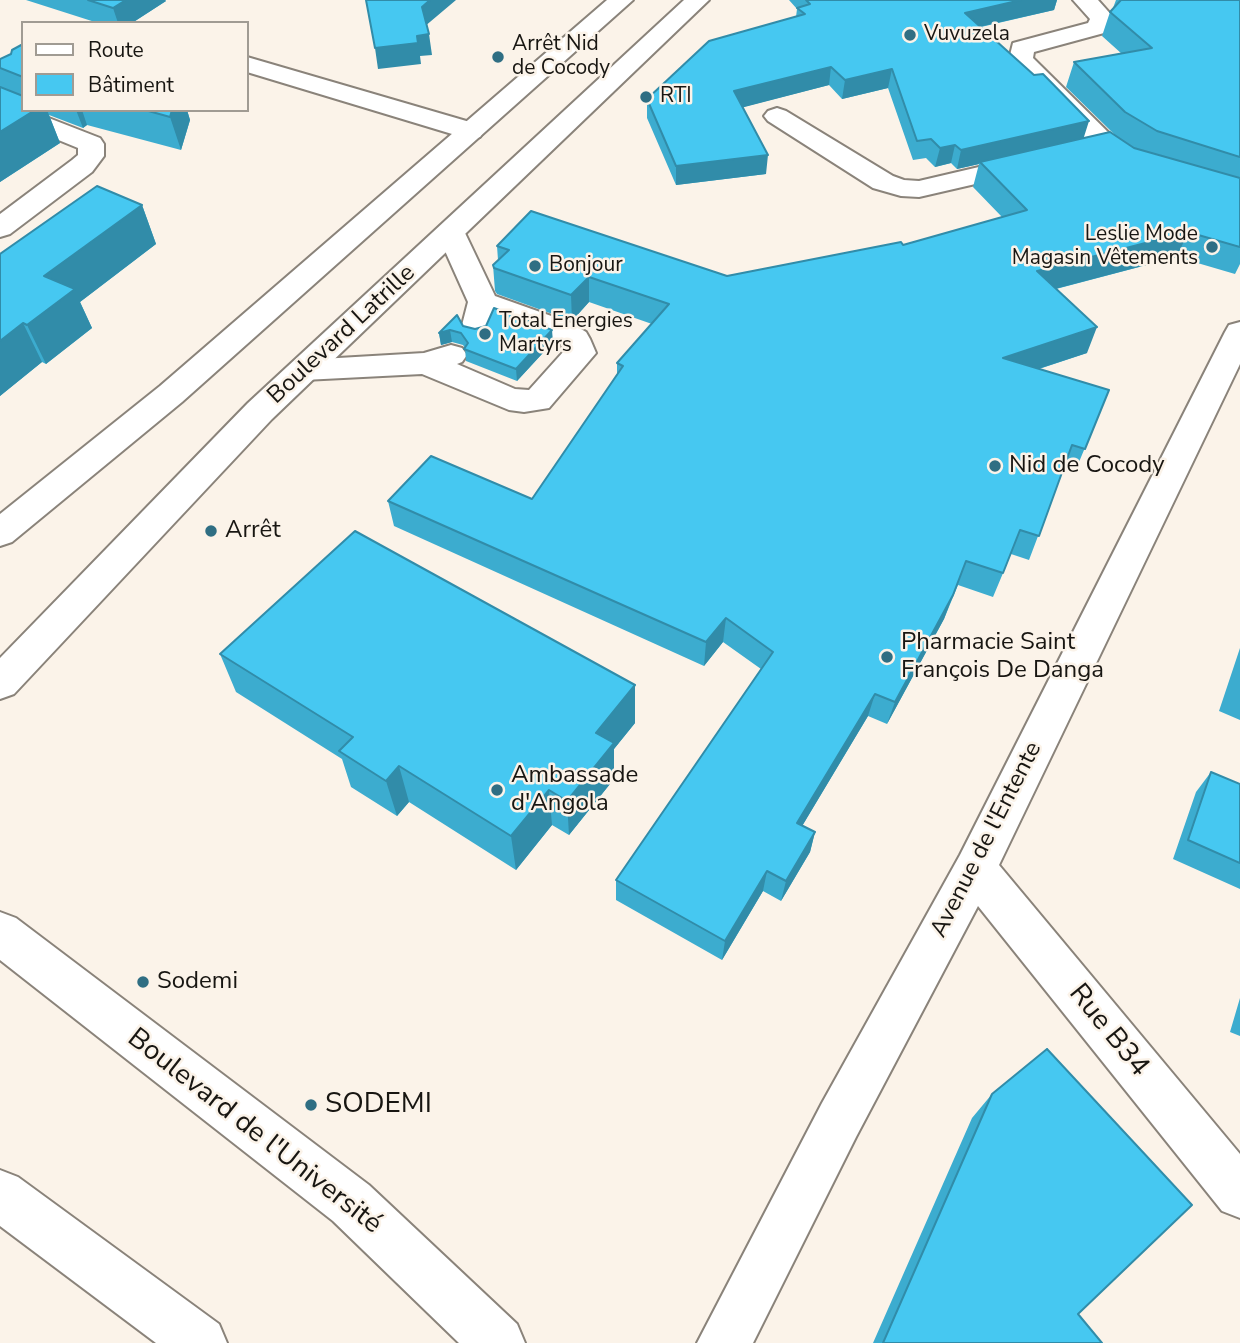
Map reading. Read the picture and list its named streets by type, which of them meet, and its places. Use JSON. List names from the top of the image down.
{
  "streets": {
    "main road": [
      "Boulevard Latrille",
      "Avenue de l'Entente",
      "Rue B34",
      "Boulevard de l'Université"
    ]
  },
  "crossings": [
    ["Avenue de l'Entente", "Rue B34"]
  ],
  "places": [
    "Vuvuzela",
    "Arrêt Nid de Cocody",
    "RTI",
    "Leslie Mode Magasin Vêtements",
    "Bonjour",
    "Total Energies Martyrs",
    "Nid de Cocody",
    "Arrêt",
    "Pharmacie Saint François De Danga",
    "Ambassade d'Angola",
    "Sodemi",
    "SODEMI"
  ],
  "legend": ["Route", "Bâtiment"]
}
